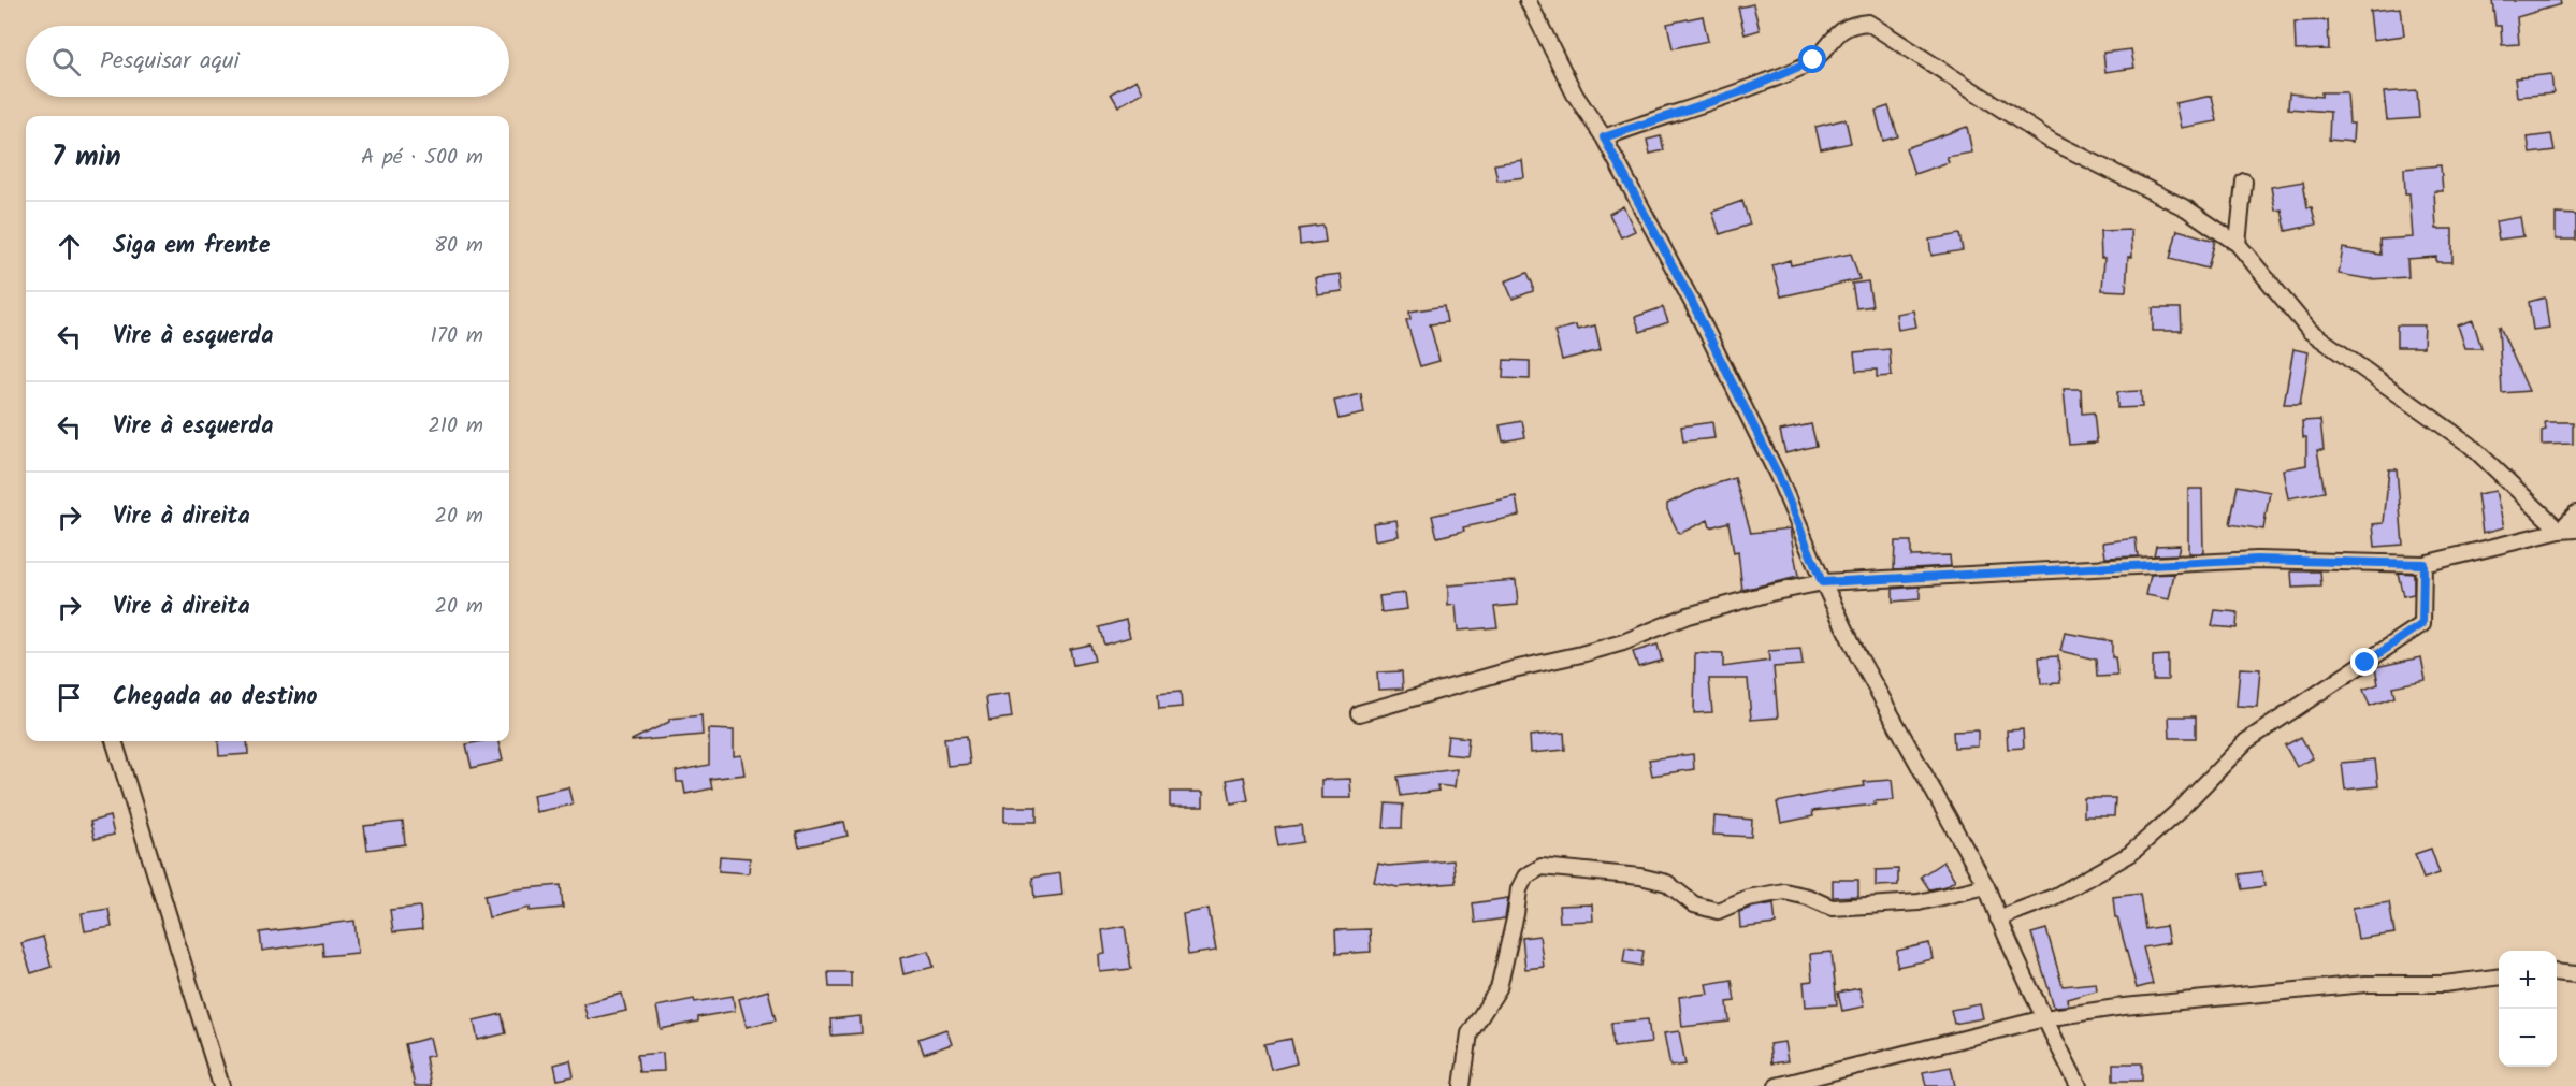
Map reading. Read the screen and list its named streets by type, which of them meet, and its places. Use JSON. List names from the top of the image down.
{
  "page": {
    "search": "Pesquisar aqui",
    "heading": ["7 min", "A pé · 500 m"],
    "list": [
      ["Siga em frente", "80 m"],
      ["Vire à esquerda", "170 m"],
      ["Vire à esquerda", "210 m"],
      ["Vire à direita", "20 m"],
      ["Vire à direita", "20 m"],
      "Chegada ao destino"
    ],
    "map_buttons": ["+", "−"]
  }
}
